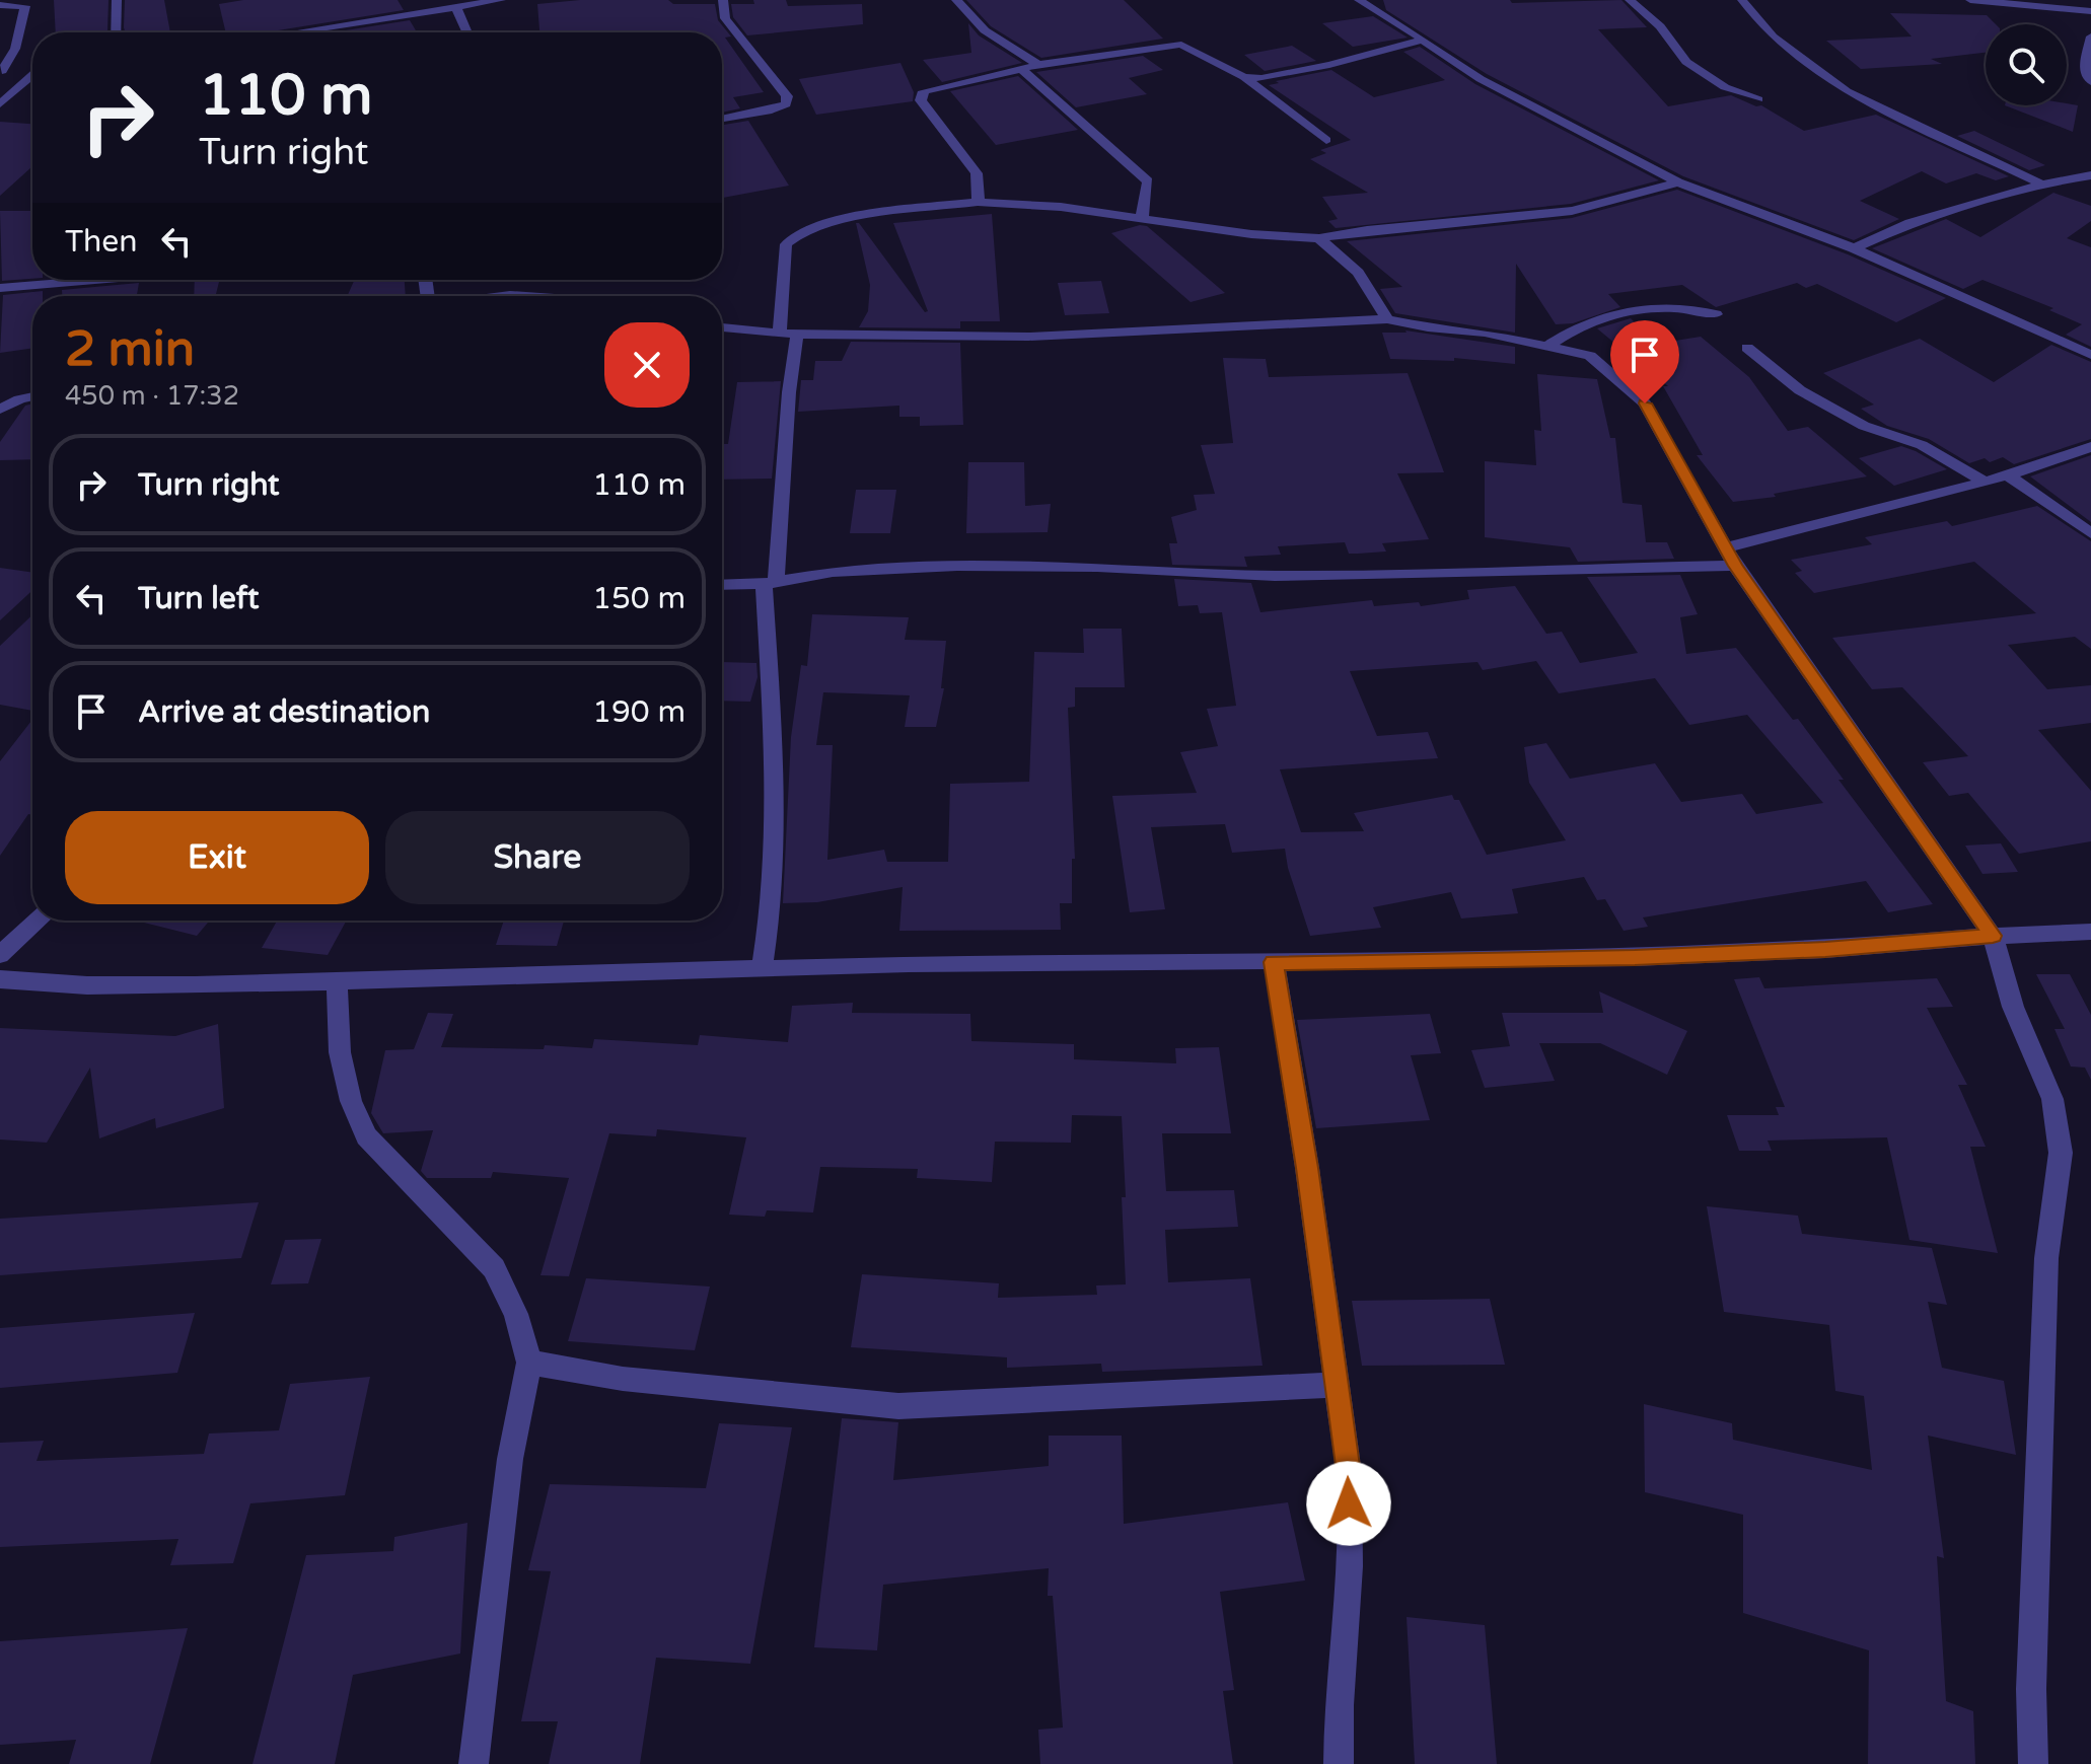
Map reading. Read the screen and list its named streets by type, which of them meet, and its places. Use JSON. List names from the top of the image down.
{
  "page": {
    "turn": ["110 m", "Turn right"],
    "then": "Then",
    "heading": ["2 min", "450 m · 17:32"],
    "list": [
      {
        "name": "Turn right",
        "value": "110 m"
      },
      {
        "name": "Turn left",
        "value": "150 m"
      },
      {
        "name": "Arrive at destination",
        "value": "190 m"
      }
    ],
    "buttons": ["Exit", "Share"]
  }
}
